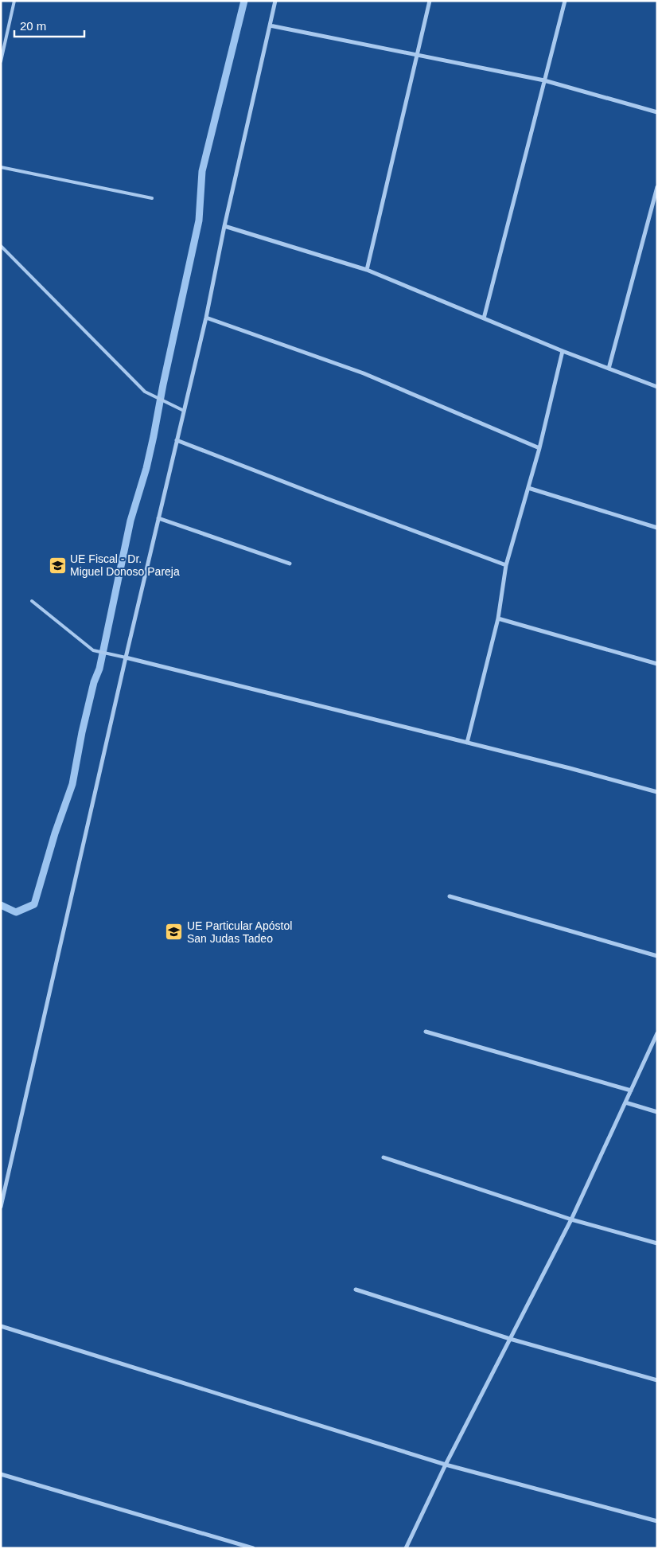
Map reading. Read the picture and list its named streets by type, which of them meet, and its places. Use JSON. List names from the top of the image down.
{
  "places": {
    "school or university": ["UE Fiscal - Dr. Miguel Donoso Pareja", "UE Particular Apóstol San Judas Tadeo"]
  },
  "scale_bar": "20 m"
}
